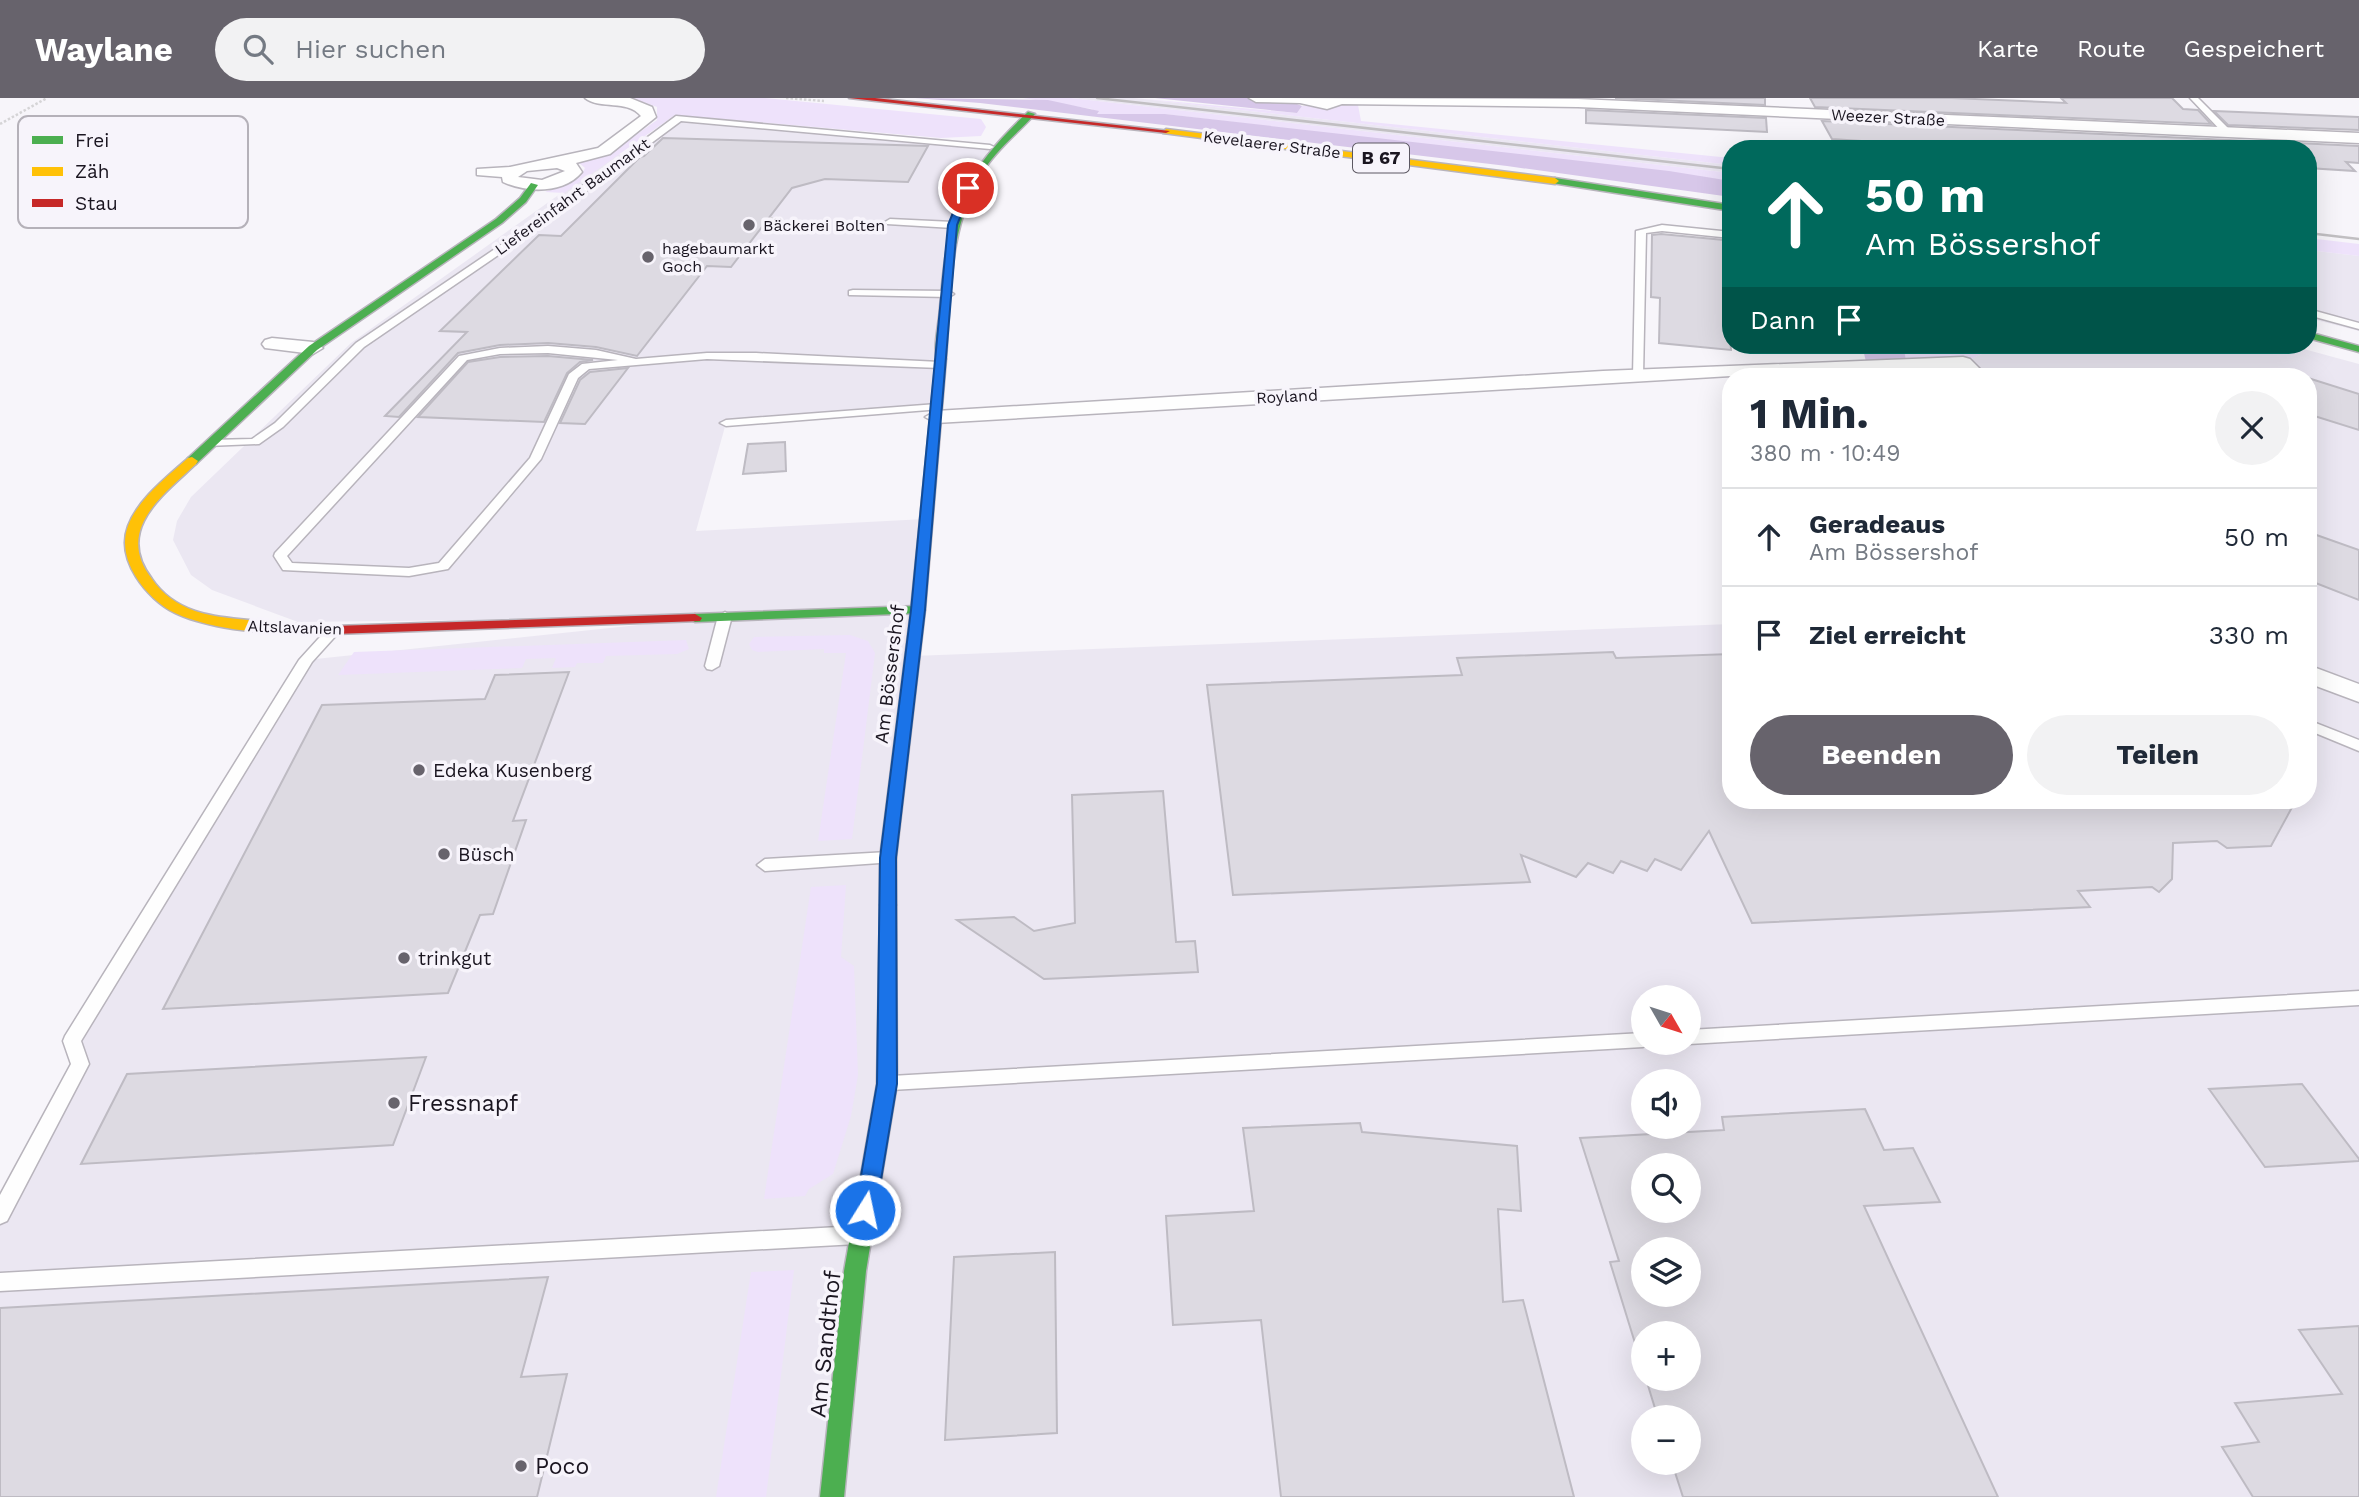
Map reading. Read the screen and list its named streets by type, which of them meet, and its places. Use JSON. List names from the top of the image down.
{
  "streets": {
    "street": [
      "Weezer Straße",
      "Kevelaerer Straße",
      "B 67",
      "Royland",
      "Altslavanien",
      "Am Bössershof",
      "Am Sandthof"
    ],
    "lane": ["Liefereinfahrt Baumarkt"]
  },
  "crossings": [
    ["Kevelaerer Straße", "Am Bössershof"],
    ["Liefereinfahrt Baumarkt", "Altslavanien"],
    ["Liefereinfahrt Baumarkt", "Am Bössershof"],
    ["Royland", "Am Bössershof"],
    ["Altslavanien", "Am Bössershof"],
    ["Am Bössershof", "Am Sandthof"]
  ],
  "places": [
    "Bäckerei Bolten",
    "hagebaumarkt Goch",
    "Edeka Kusenberg",
    "Büsch",
    "trinkgut",
    "Fressnapf",
    "Poco"
  ],
  "legend": ["Frei", "Zäh", "Stau"],
  "north": "bottom right",
  "page": {
    "header": "Waylane",
    "search": "Hier suchen",
    "nav": ["Karte", "Route", "Gespeichert"],
    "turn": ["50 m", "Am Bössershof"],
    "then": "Dann",
    "heading": ["1 Min.", "380 m · 10:49"],
    "list": [
      {
        "name": "Geradeaus",
        "note": "Am Bössershof",
        "value": "50 m"
      },
      {
        "name": "Ziel erreicht",
        "value": "330 m"
      }
    ],
    "buttons": ["Beenden", "Teilen"],
    "map_buttons": ["+", "−"]
  }
}
